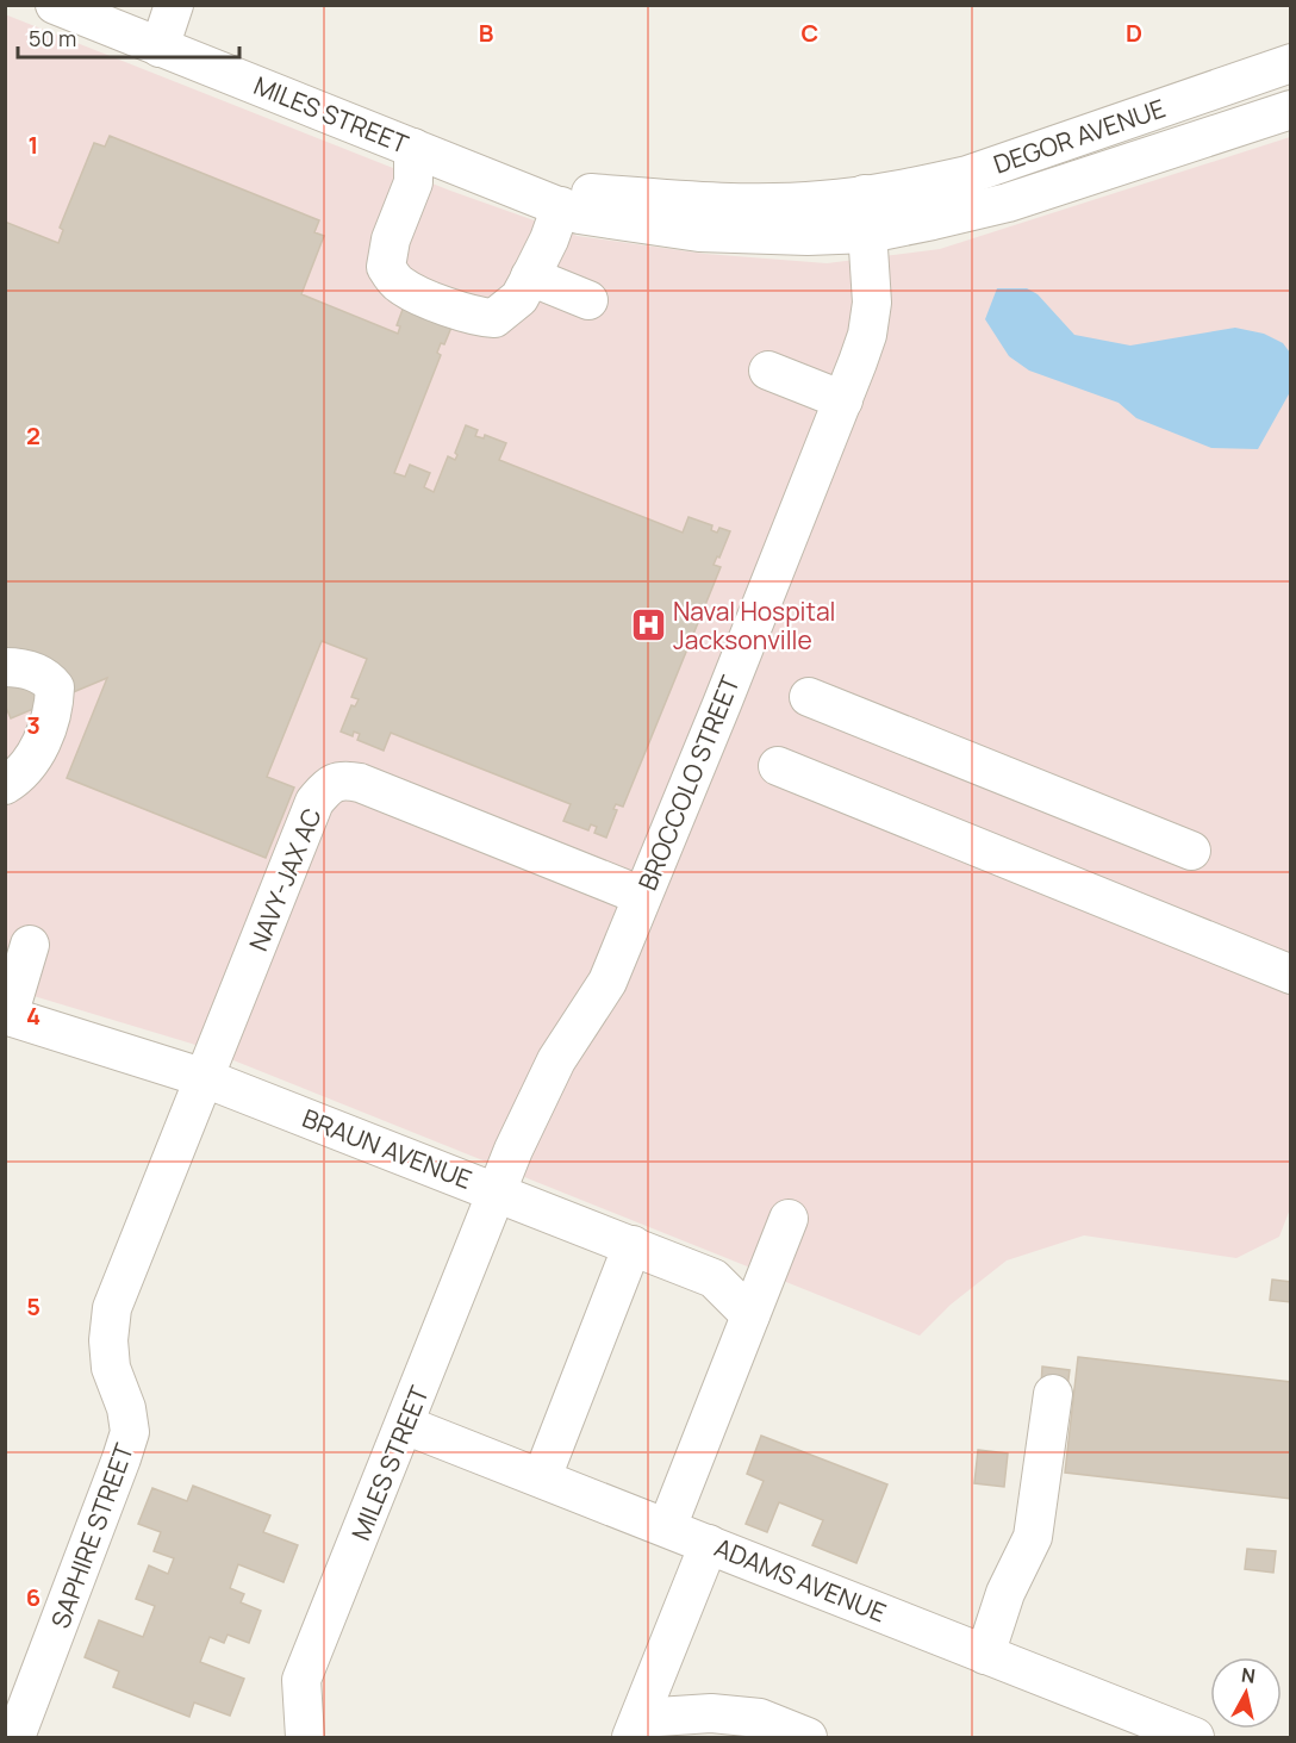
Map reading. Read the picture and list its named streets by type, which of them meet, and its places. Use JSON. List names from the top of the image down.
{
  "streets": {
    "street": [
      "MILES STREET",
      "DEGOR AVENUE",
      "BROCCOLO STREET",
      "NAVY-JAX AC",
      "BRAUN AVENUE",
      "SAPHIRE STREET",
      "ADAMS AVENUE"
    ]
  },
  "crossings": [
    ["MILES STREET", "DEGOR AVENUE"],
    ["MILES STREET", "BROCCOLO STREET"],
    ["MILES STREET", "BRAUN AVENUE"],
    ["MILES STREET", "ADAMS AVENUE"],
    ["DEGOR AVENUE", "BROCCOLO STREET"],
    ["BROCCOLO STREET", "NAVY-JAX AC"],
    ["BROCCOLO STREET", "BRAUN AVENUE"],
    ["NAVY-JAX AC", "BRAUN AVENUE"],
    ["NAVY-JAX AC", "SAPHIRE STREET"]
  ],
  "places": {
    "hospital": ["Naval Hospital Jacksonville"]
  },
  "scale_bar": "50 m",
  "north": "top",
  "grid": {
    "columns": ["B", "C", "D"],
    "rows": [
      "1",
      "2",
      "3",
      "4",
      "5",
      "6"
    ]
  }
}
